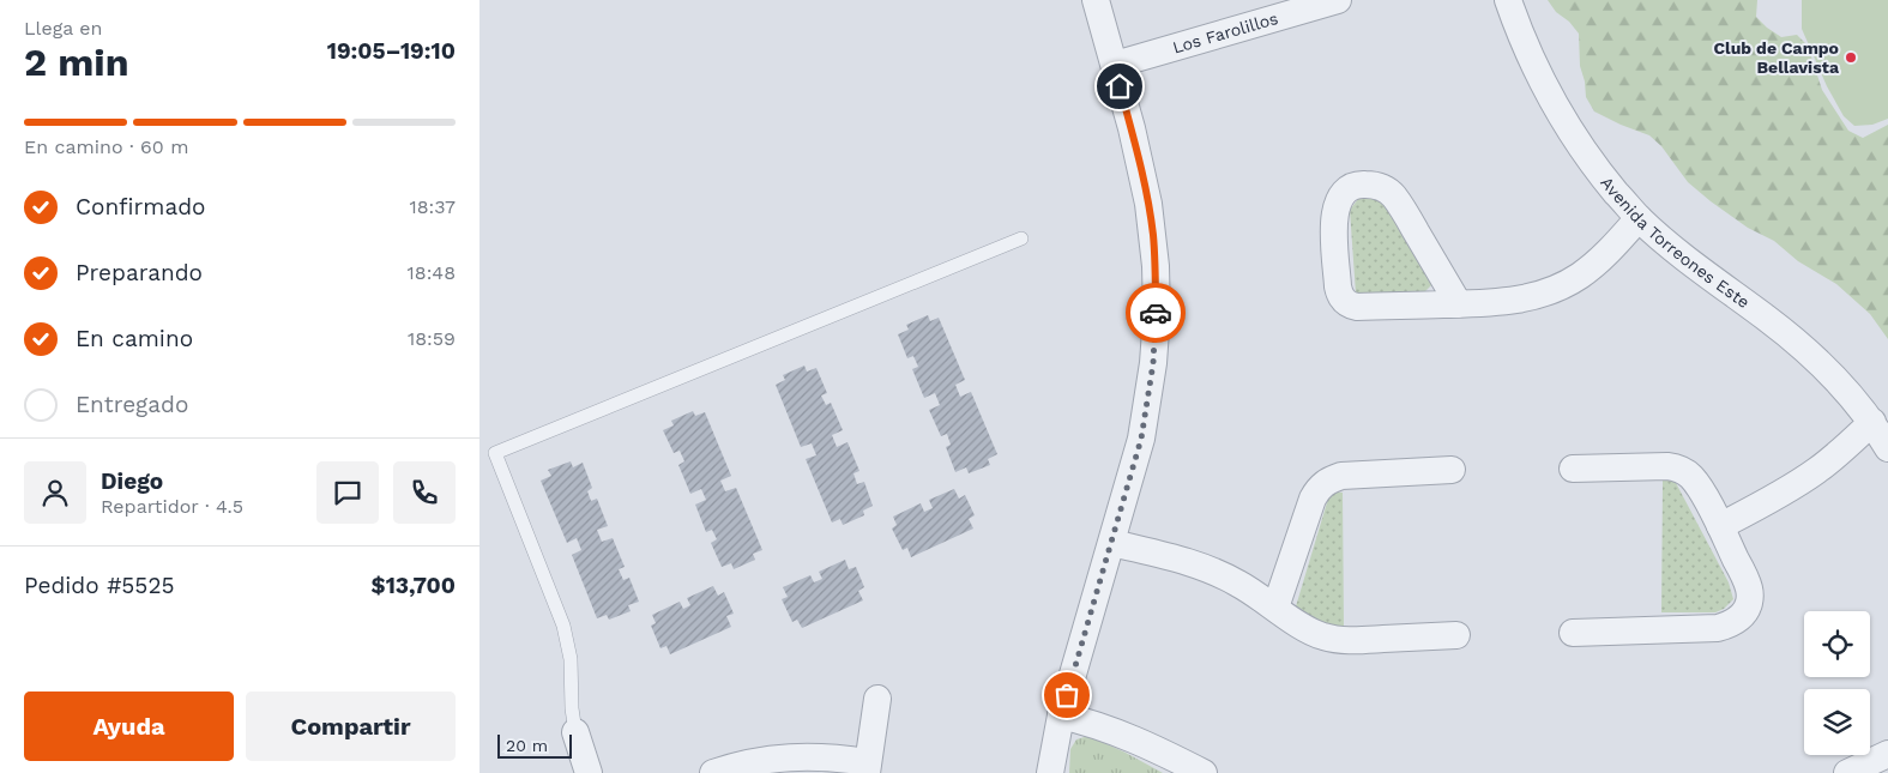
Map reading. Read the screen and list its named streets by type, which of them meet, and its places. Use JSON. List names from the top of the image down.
{
  "streets": {
    "street": ["Los Farolillos", "Avenida Torreones Este"]
  },
  "places": ["Club de Campo Bellavista"],
  "scale_bar": "20 m",
  "page": {
    "heading": ["2 min", "Llega en", "19:05–19:10"],
    "panel": [
      "Diego",
      "Repartidor · 4.5",
      "Pedido #5525",
      "$13,700"
    ],
    "bar": "En camino · 60 m",
    "list": [
      ["Confirmado", "18:37"],
      ["Preparando", "18:48"],
      ["En camino", "18:59"],
      "Entregado"
    ],
    "buttons": ["Ayuda", "Compartir"],
    "scale": "20 m"
  }
}
